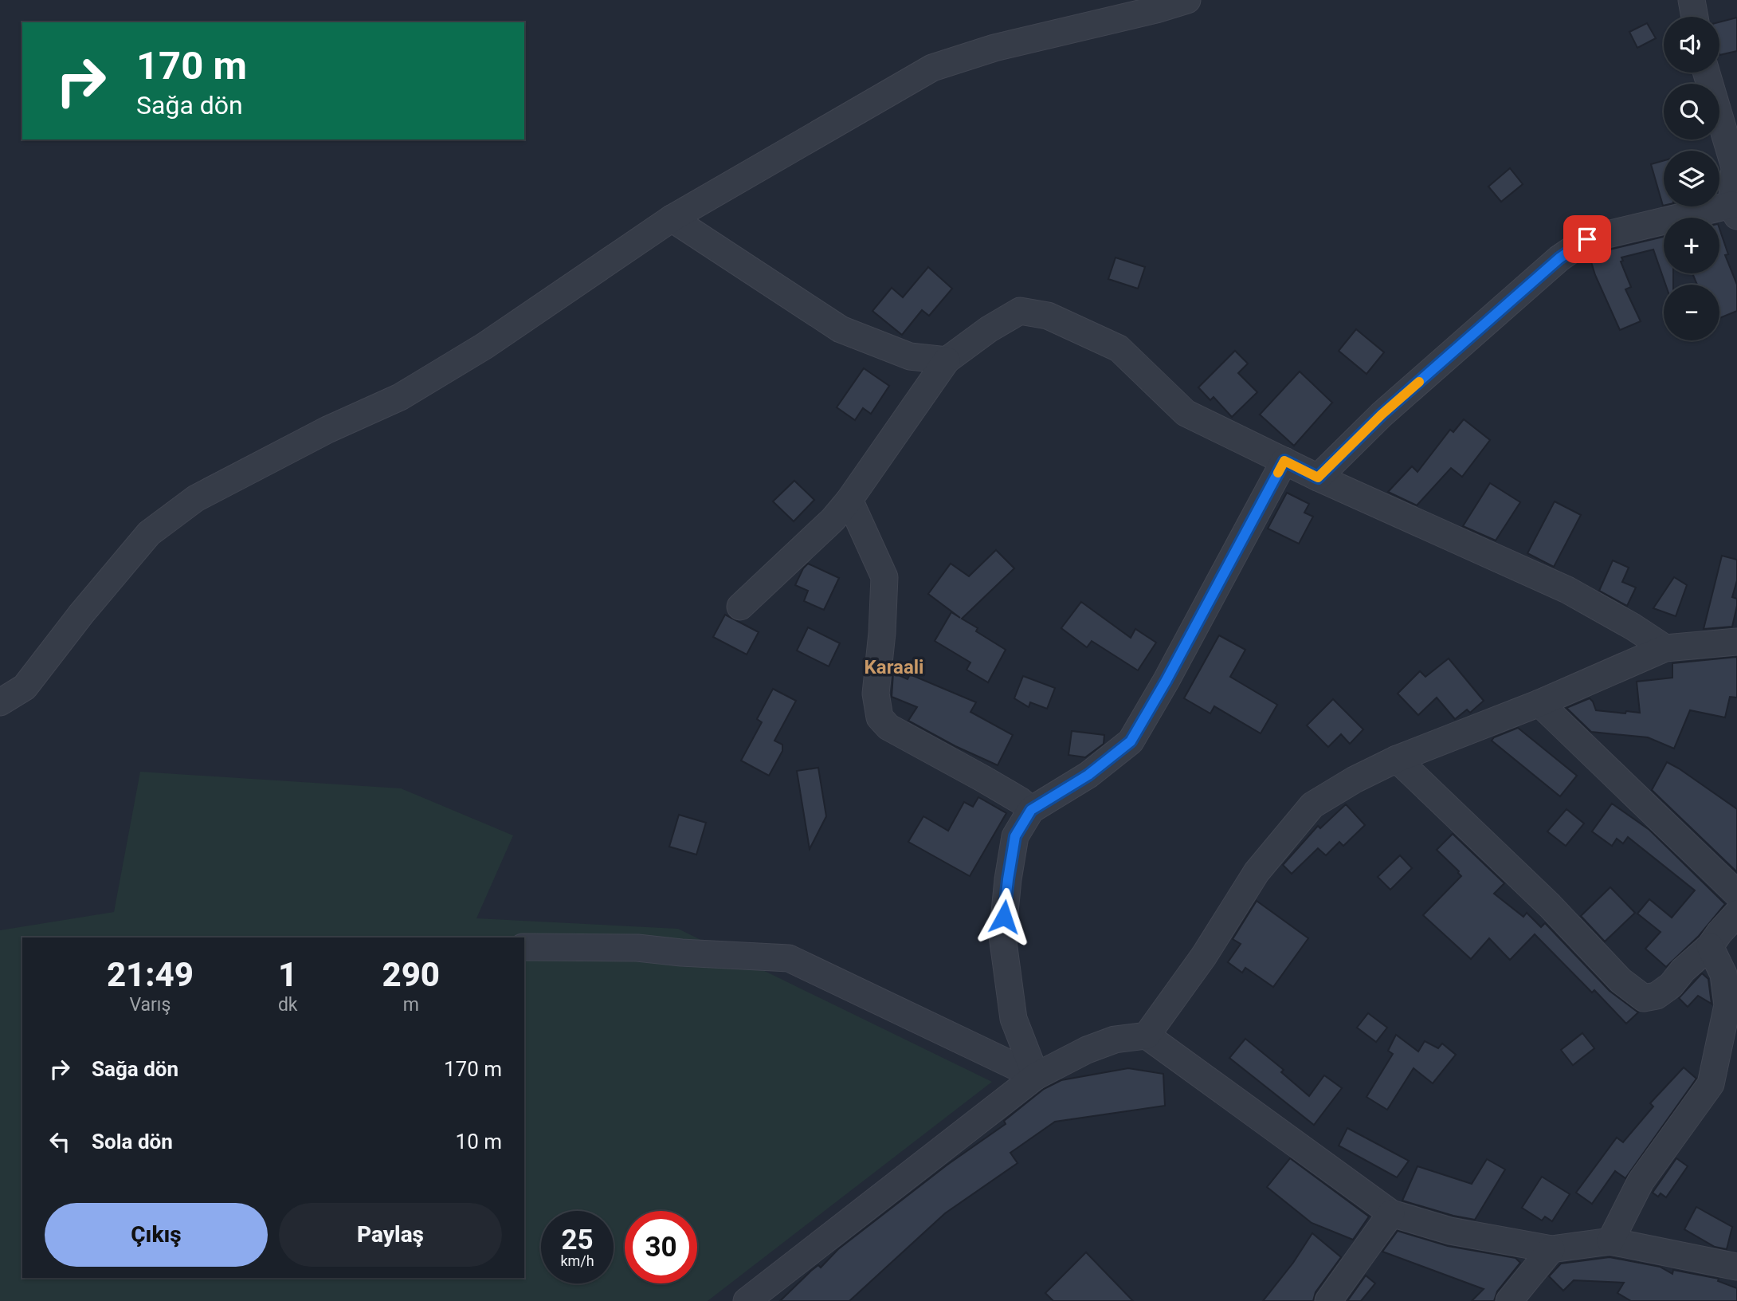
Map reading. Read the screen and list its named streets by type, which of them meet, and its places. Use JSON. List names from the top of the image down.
{
  "districts": ["Karaali"],
  "page": {
    "map_buttons": ["+", "−"],
    "turn": ["170 m", "Sağa dön"],
    "eta": [
      "21:49",
      "Varış",
      "1",
      "dk",
      "290",
      "m"
    ],
    "list": [
      {
        "name": "Sağa dön",
        "value": "170 m"
      },
      {
        "name": "Sola dön",
        "value": "10 m"
      }
    ],
    "buttons": ["Çıkış", "Paylaş"],
    "speed": "25 km/h",
    "limit": "30"
  }
}
